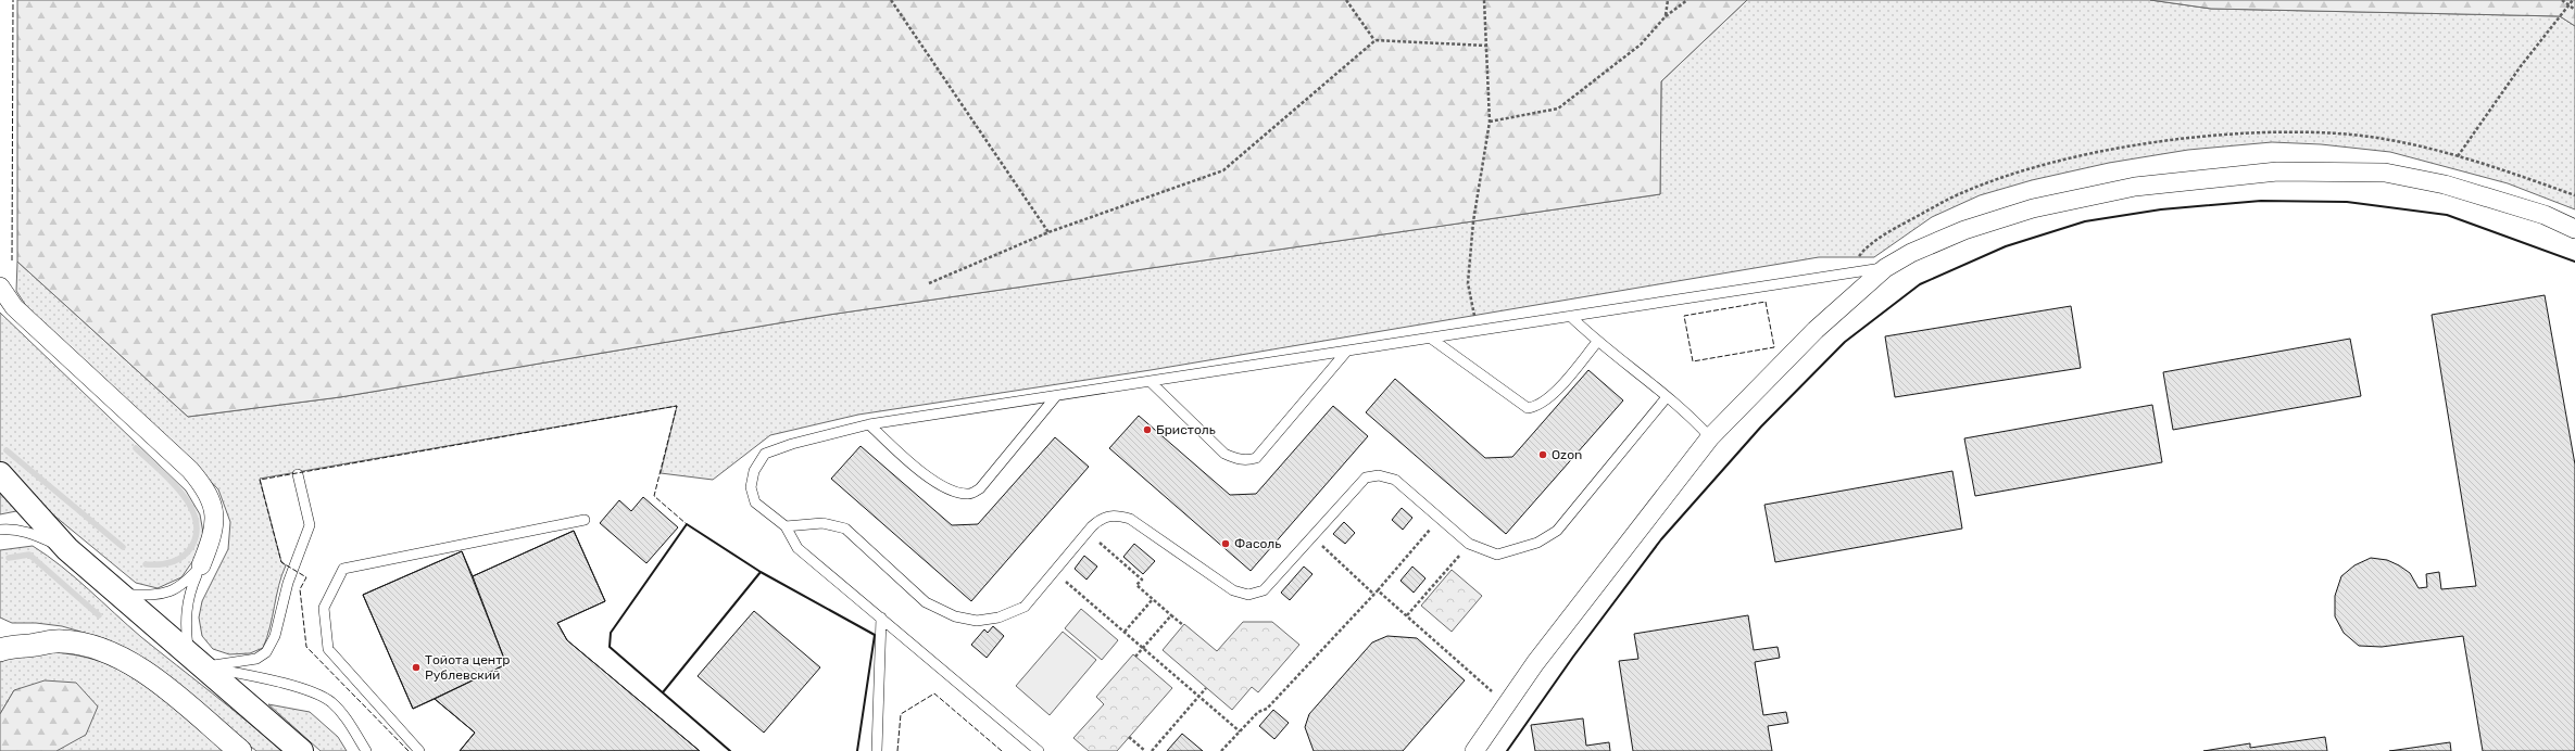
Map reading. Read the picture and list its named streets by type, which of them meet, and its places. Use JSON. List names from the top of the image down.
{
  "places": [
    "Бристоль",
    "Ozon",
    "Фасоль",
    "Тойота центр Рублевский"
  ]
}
